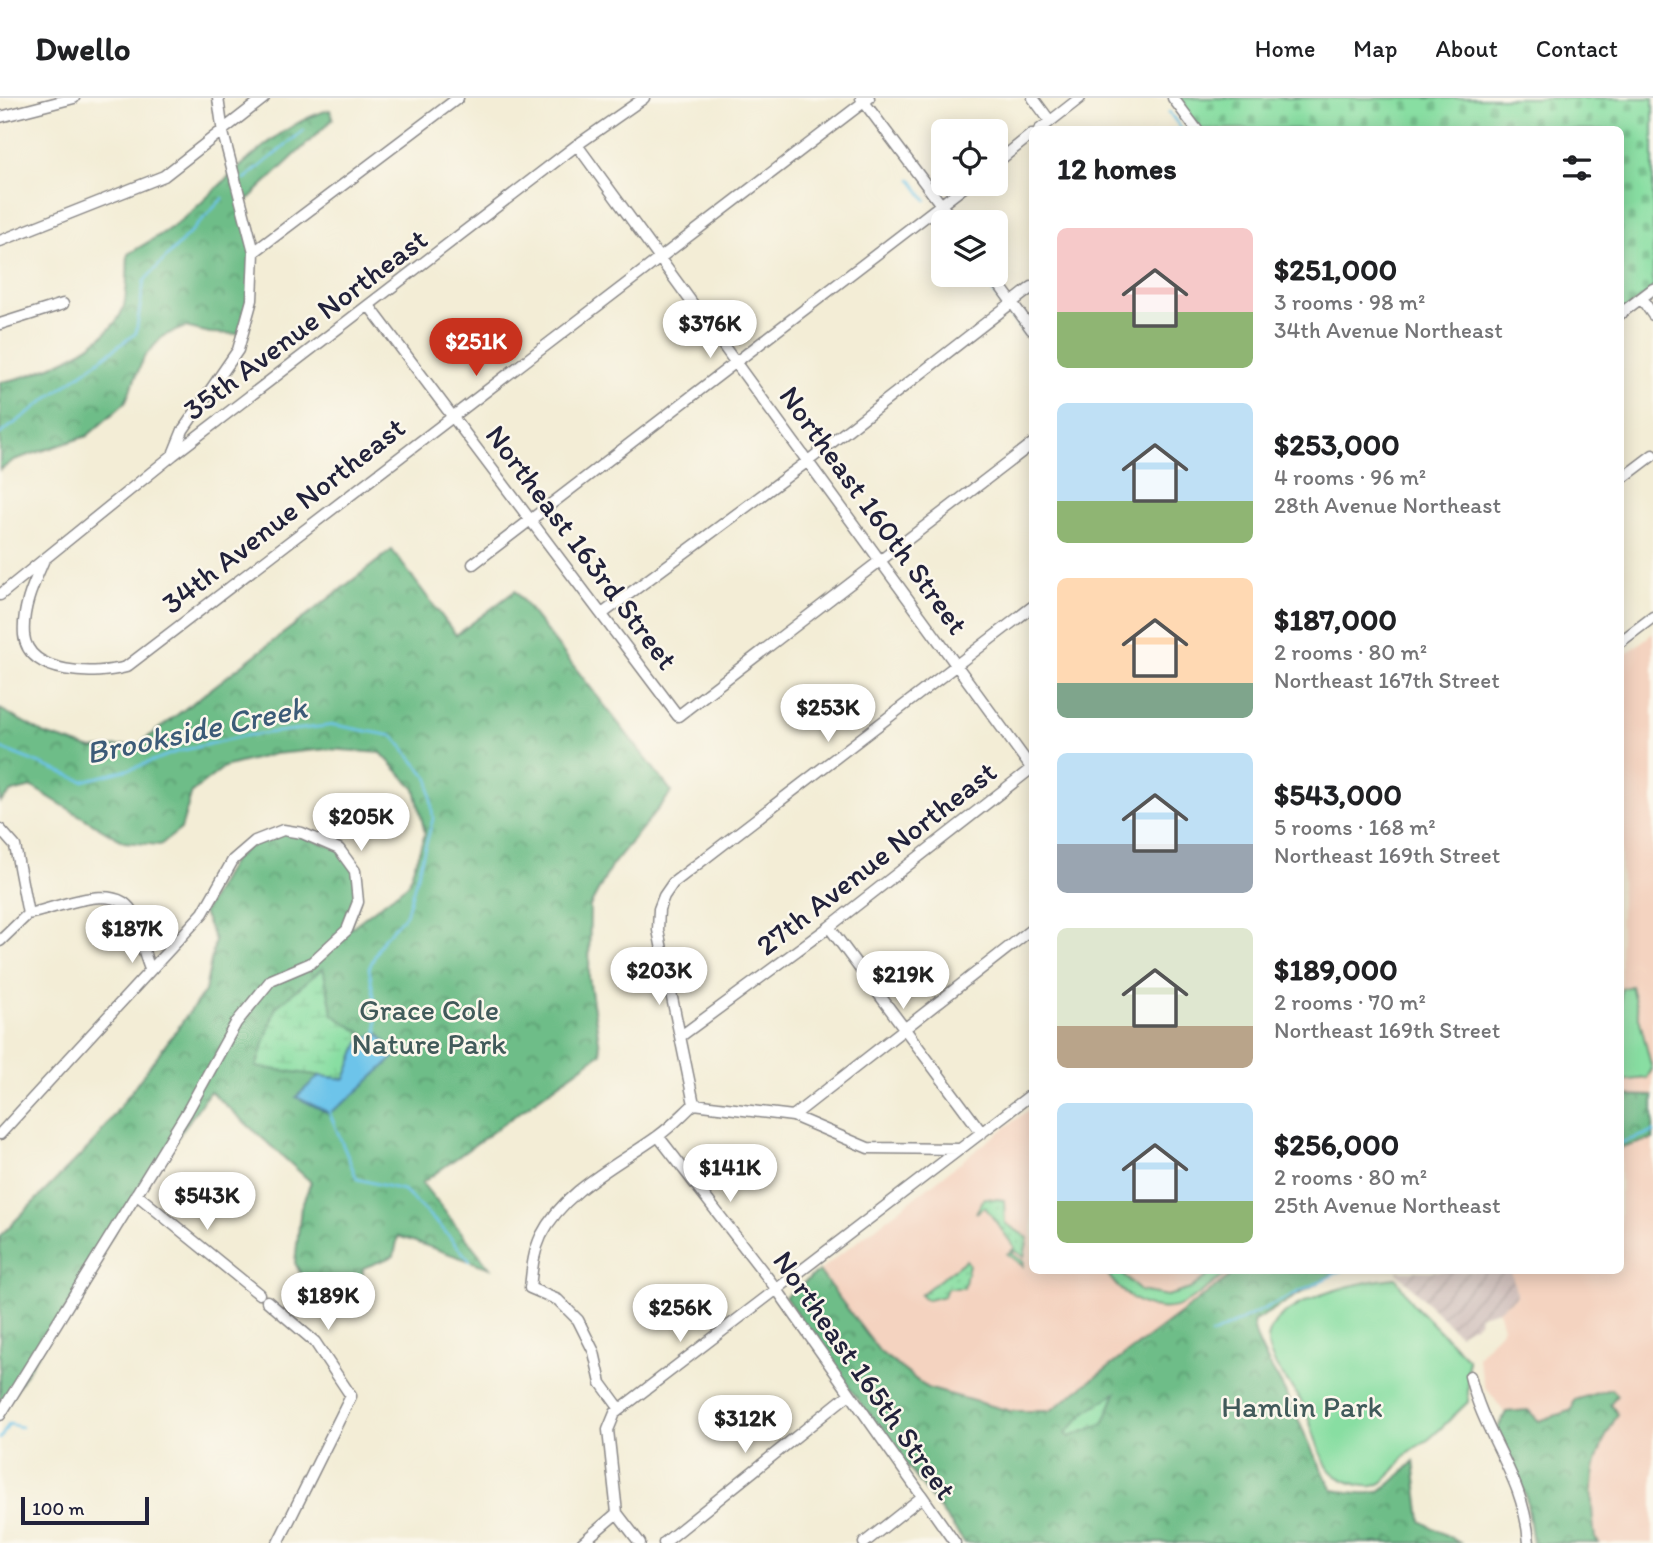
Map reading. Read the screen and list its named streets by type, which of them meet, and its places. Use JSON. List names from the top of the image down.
{
  "streets": {
    "street": [
      "35th Avenue Northeast",
      "Northeast 160th Street",
      "34th Avenue Northeast",
      "Northeast 163rd Street",
      "27th Avenue Northeast",
      "Northeast 165th Street"
    ]
  },
  "crossings": [
    ["35th Avenue Northeast", "Northeast 160th Street"],
    ["35th Avenue Northeast", "34th Avenue Northeast"],
    ["35th Avenue Northeast", "Northeast 163rd Street"],
    ["Northeast 160th Street", "34th Avenue Northeast"],
    ["Northeast 160th Street", "Northeast 163rd Street"],
    ["34th Avenue Northeast", "Northeast 163rd Street"]
  ],
  "water": ["Brookside Creek"],
  "parks": ["Grace Cole Nature Park", "Hamlin Park"],
  "scale_bar": "100 m",
  "page": {
    "header": "Dwello",
    "nav": [
      "Home",
      "Map",
      "About",
      "Contact"
    ],
    "heading": "12 homes",
    "list": [
      {
        "name": "$251,000",
        "note": "3 rooms · 98 m² · 34th Avenue Northeast"
      },
      {
        "name": "$253,000",
        "note": "4 rooms · 96 m² · 28th Avenue Northeast"
      },
      {
        "name": "$187,000",
        "note": "2 rooms · 80 m² · Northeast 167th Street"
      },
      {
        "name": "$543,000",
        "note": "5 rooms · 168 m² · Northeast 169th Street"
      },
      {
        "name": "$189,000",
        "note": "2 rooms · 70 m² · Northeast 169th Street"
      },
      {
        "name": "$256,000",
        "note": "2 rooms · 80 m² · 25th Avenue Northeast"
      }
    ],
    "price": [
      "$376K",
      "$251K",
      "$253K",
      "$205K",
      "$187K",
      "$203K",
      "$219K",
      "$141K",
      "$543K",
      "$189K",
      "$256K",
      "$312K"
    ],
    "scale": "100 m"
  }
}
